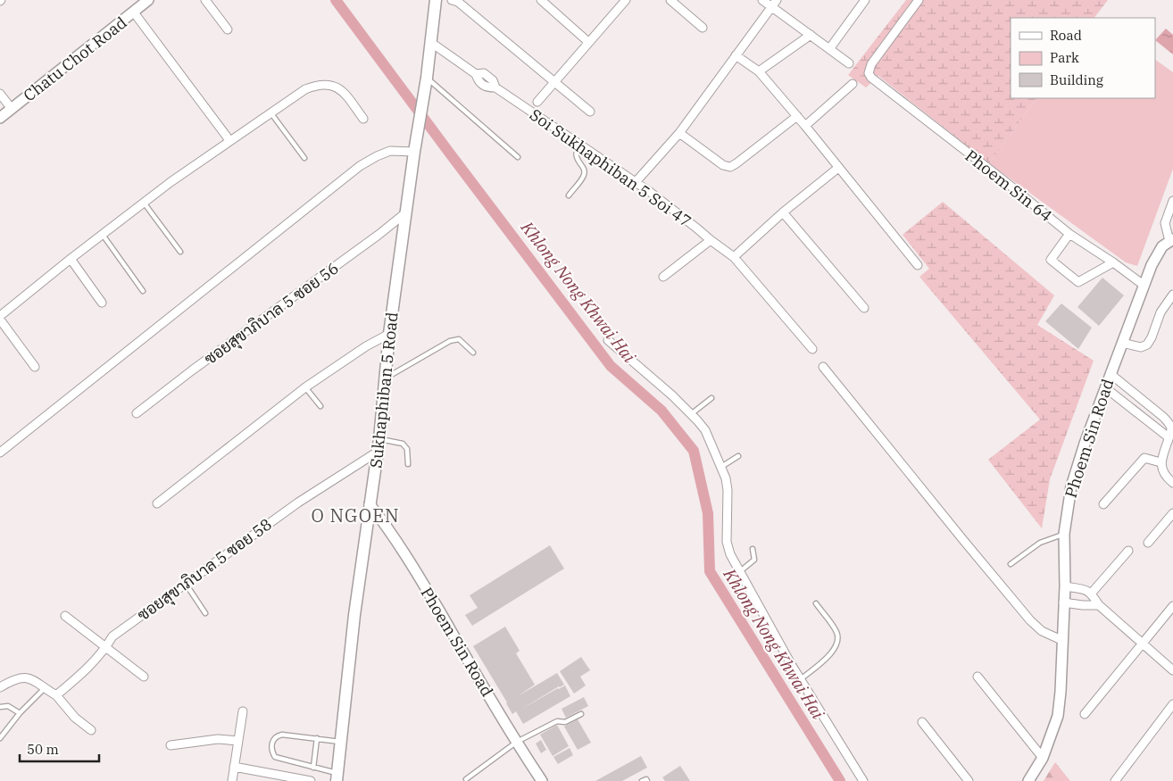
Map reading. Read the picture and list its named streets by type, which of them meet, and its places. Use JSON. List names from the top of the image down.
{
  "streets": {
    "main road": ["Sukhaphiban 5 Road"],
    "street": [
      "Chatu Chot Road",
      "Soi Sukhaphiban 5 Soi 47",
      "Phoem Sin 64",
      "ซอยสุขาภิบาล 5 ซอย 56",
      "Phoem Sin Road",
      "ซอยสุขาภิบาล 5 ซอย 58"
    ]
  },
  "crossings": [
    ["Soi Sukhaphiban 5 Soi 47", "Sukhaphiban 5 Road"],
    ["Phoem Sin 64", "Phoem Sin Road"],
    ["ซอยสุขาภิบาล 5 ซอย 56", "Sukhaphiban 5 Road"],
    ["Sukhaphiban 5 Road", "Phoem Sin Road"],
    ["Sukhaphiban 5 Road", "ซอยสุขาภิบาล 5 ซอย 58"]
  ],
  "districts": ["O NGOEN"],
  "water": ["Khlong Nong Khwai Hai"],
  "legend": ["Road", "Park", "Building"],
  "scale_bar": "50 m"
}
